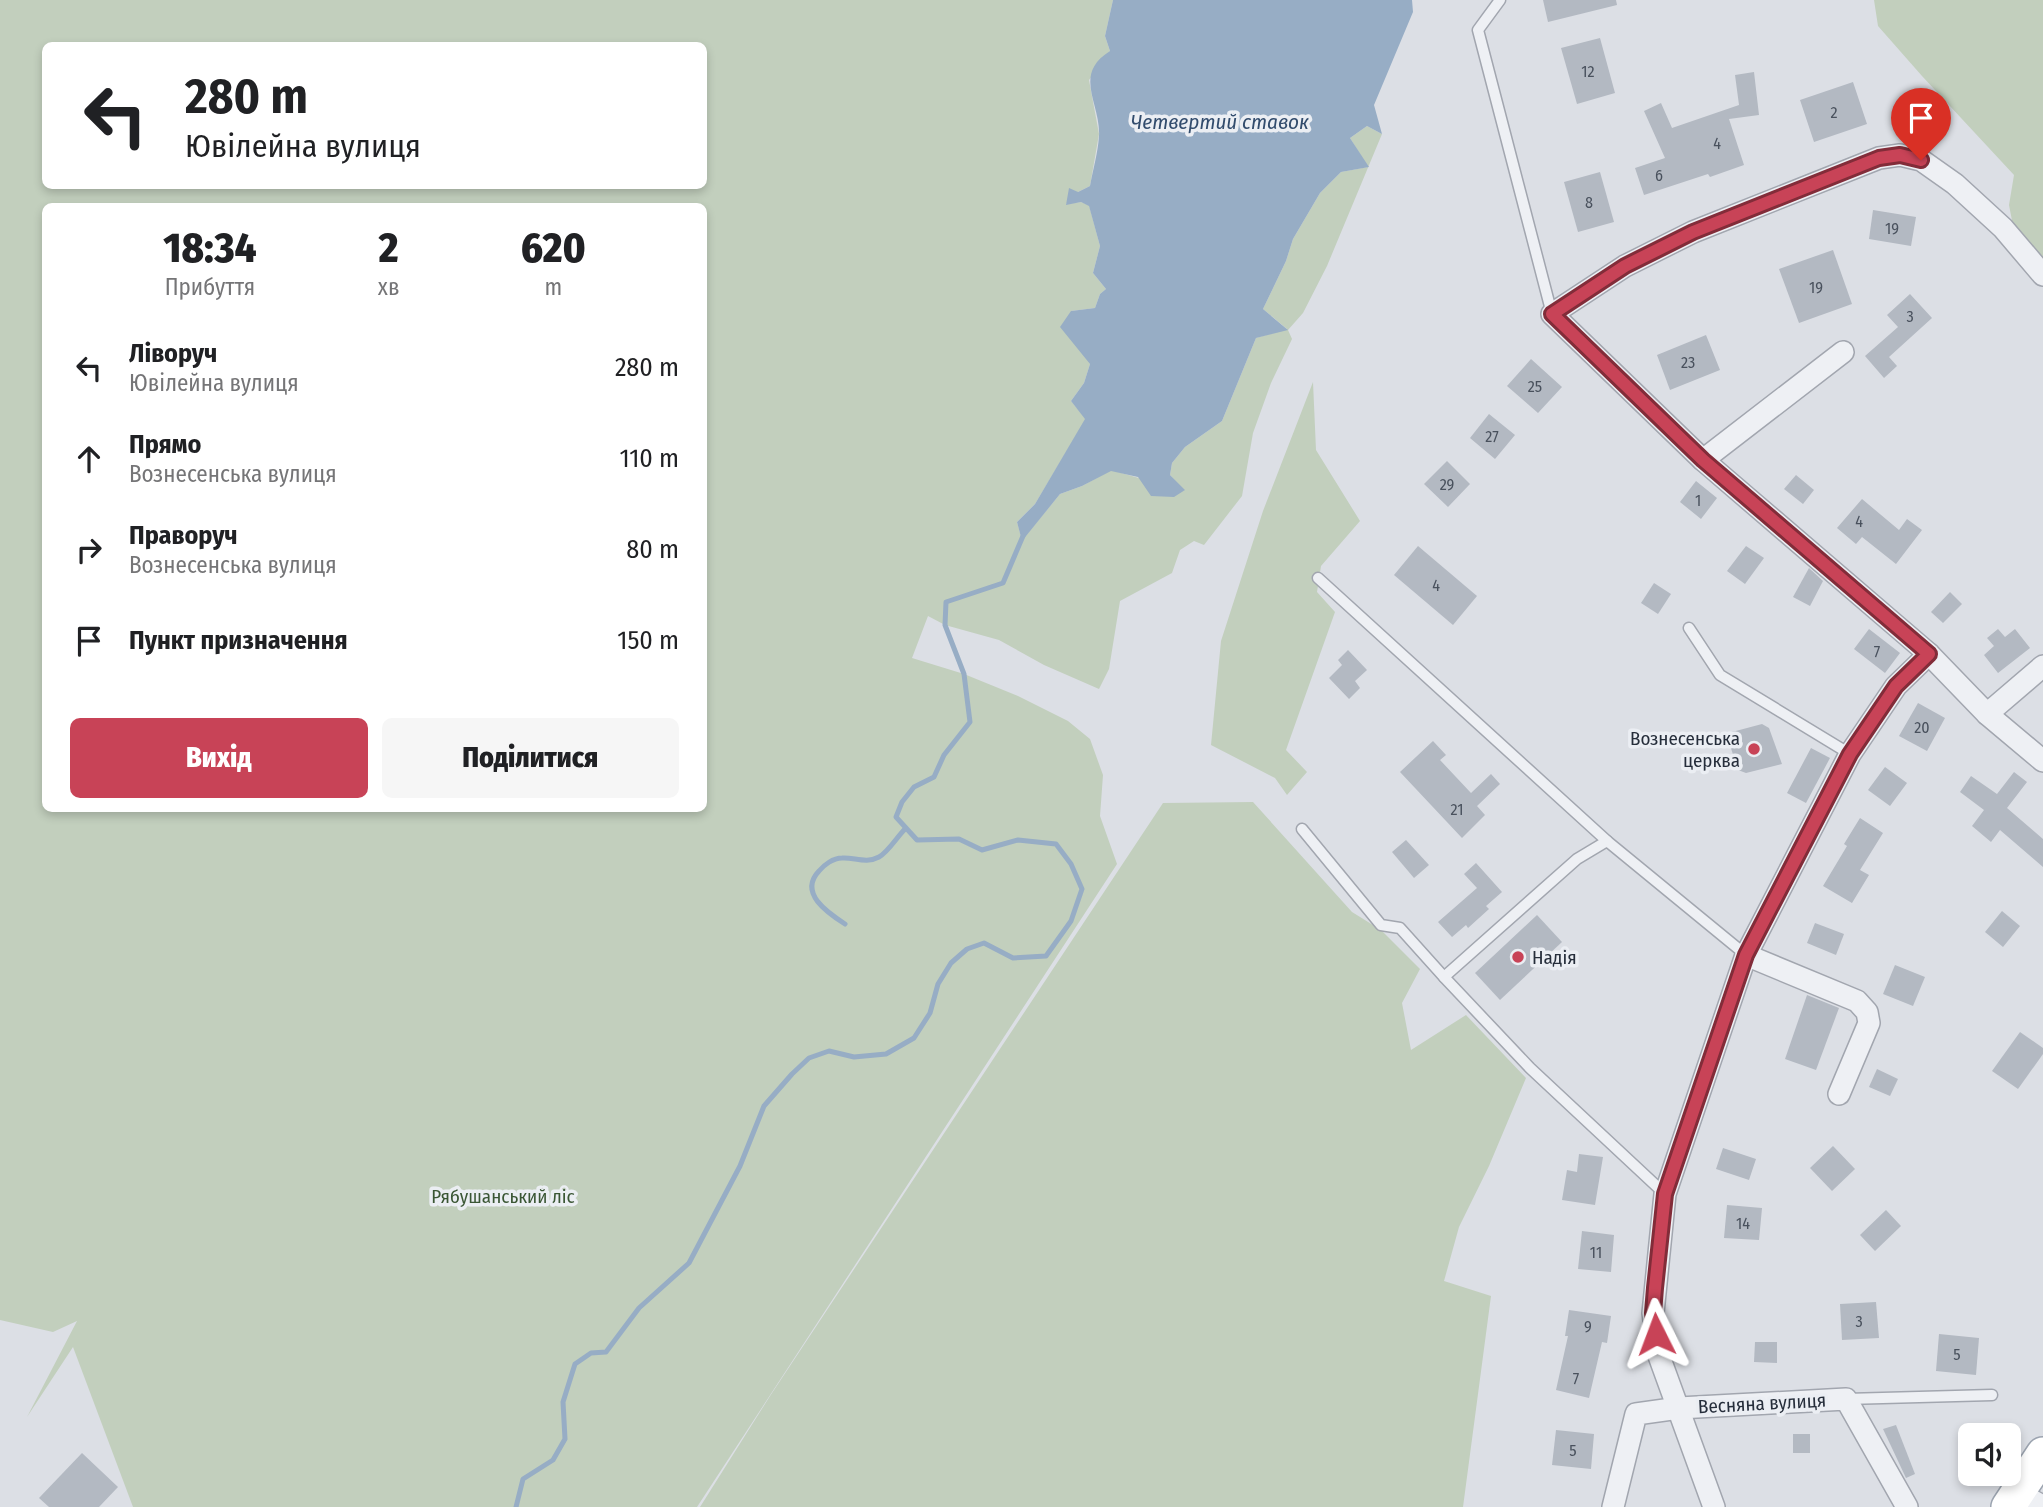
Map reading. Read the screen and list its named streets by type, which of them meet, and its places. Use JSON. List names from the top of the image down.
{
  "streets": {
    "street": ["Весняна вулиця"]
  },
  "water": ["Четвертий ставок"],
  "parks": ["Рябушанський ліс"],
  "places": ["Вознесенська церква", "Надія"],
  "house_numbers": [
    "12",
    "2",
    "4",
    "6",
    "8",
    "19",
    "19",
    "3",
    "23",
    "25",
    "27",
    "29",
    "1",
    "4",
    "4",
    "7",
    "20",
    "21",
    "14",
    "11",
    "3",
    "9",
    "5",
    "7",
    "5"
  ],
  "page": {
    "turn": ["280 m", "Ювілейна вулиця"],
    "eta": [
      "18:34",
      "Прибуття",
      "2",
      "хв",
      "620",
      "m"
    ],
    "list": [
      {
        "name": "Ліворуч",
        "note": "Ювілейна вулиця",
        "value": "280 m"
      },
      {
        "name": "Прямо",
        "note": "Вознесенська вулиця",
        "value": "110 m"
      },
      {
        "name": "Праворуч",
        "note": "Вознесенська вулиця",
        "value": "80 m"
      },
      {
        "name": "Пункт призначення",
        "value": "150 m"
      }
    ],
    "buttons": ["Вихід", "Поділитися"]
  }
}
